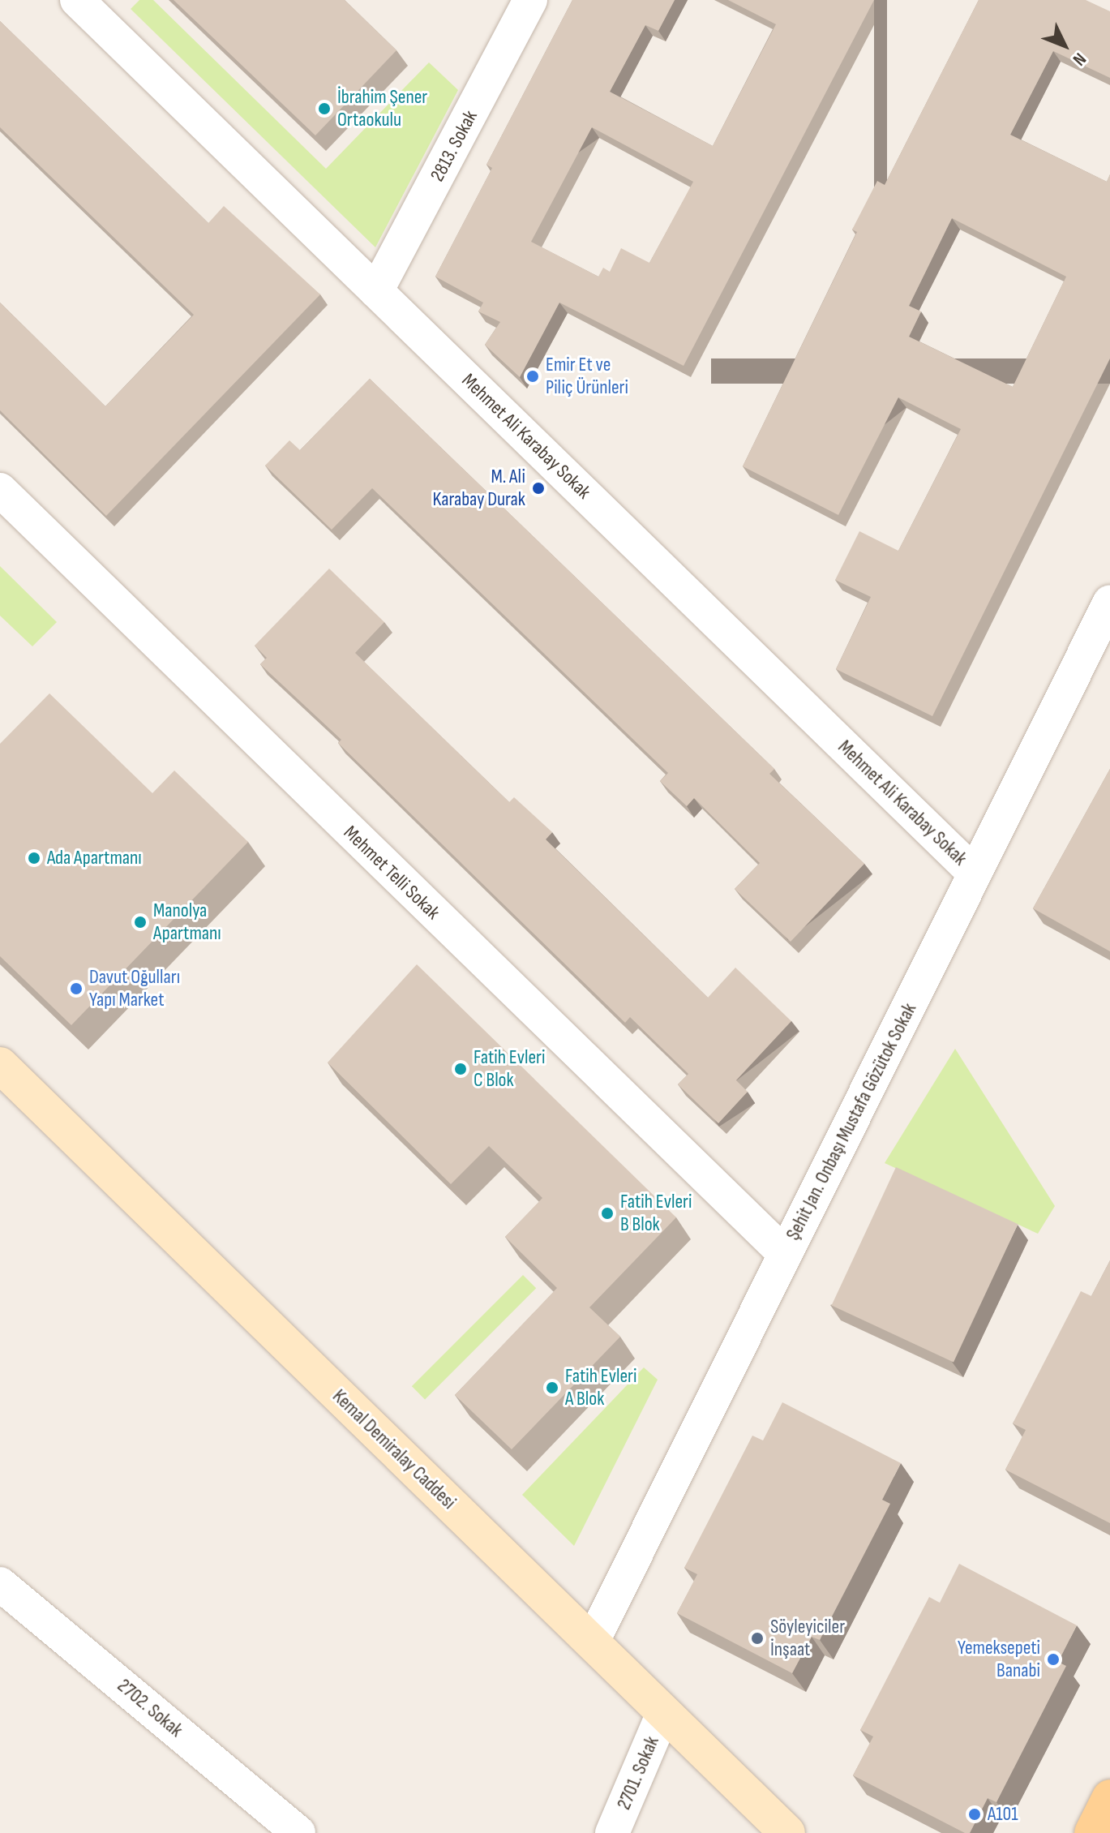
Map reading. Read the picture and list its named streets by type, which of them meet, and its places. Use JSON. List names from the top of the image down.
{
  "streets": {
    "street": [
      "2813. Sokak",
      "Mehmet Ali Karabay Sokak",
      "Mehmet Telli Sokak",
      "Şehit Jan. Onbaşı Mustafa Gözütok Sokak",
      "Kemal Demiralay Caddesi",
      "2702. Sokak",
      "2701. Sokak"
    ]
  },
  "crossings": [
    ["2813. Sokak", "Mehmet Ali Karabay Sokak"],
    ["Mehmet Ali Karabay Sokak", "Şehit Jan. Onbaşı Mustafa Gözütok Sokak"],
    ["Mehmet Telli Sokak", "Şehit Jan. Onbaşı Mustafa Gözütok Sokak"],
    ["Şehit Jan. Onbaşı Mustafa Gözütok Sokak", "Kemal Demiralay Caddesi"],
    ["Kemal Demiralay Caddesi", "2701. Sokak"]
  ],
  "places": [
    "İbrahim Şener Ortaokulu",
    "Emir Et ve Piliç Ürünleri",
    "M. Ali Karabay Durak",
    "Ada Apartmanı",
    "Manolya Apartmanı",
    "Davut Oğulları Yapı Market",
    "Fatih Evleri C Blok",
    "Fatih Evleri B Blok",
    "Fatih Evleri A Blok",
    "Söyleyiciler İnşaat",
    "Yemeksepeti Banabi",
    "A101"
  ],
  "north": "bottom right"
}
